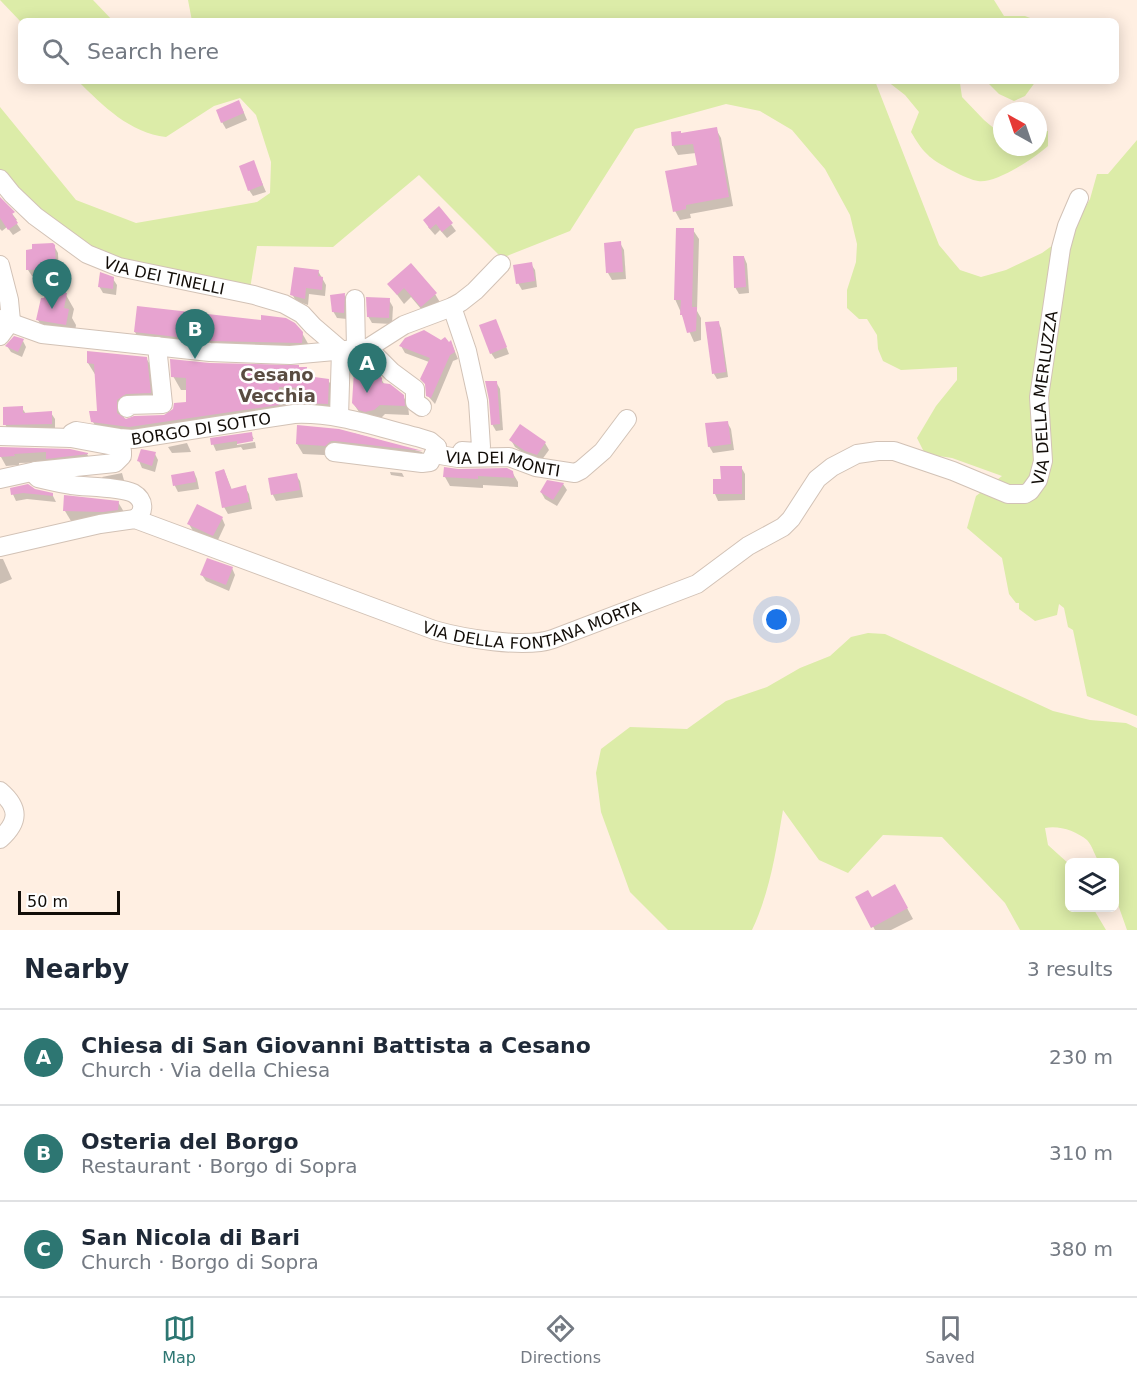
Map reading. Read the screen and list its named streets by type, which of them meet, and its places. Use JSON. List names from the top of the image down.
{
  "streets": {
    "street": [
      "VIA DEI TINELLI",
      "VIA DELLA MERLUZZA",
      "BORGO DI SOTTO",
      "VIA DEI MONTI",
      "VIA DELLA FONTANA MORTA"
    ]
  },
  "crossings": [
    ["VIA DELLA MERLUZZA", "VIA DELLA FONTANA MORTA"],
    ["BORGO DI SOTTO", "VIA DEI MONTI"]
  ],
  "districts": ["Cesano Vecchia"],
  "scale_bar": "50 m",
  "north": "top left",
  "page": {
    "search": "Search here",
    "pins": ["C", "B", "A"],
    "scale": "50 m",
    "heading": ["Nearby", "3 results"],
    "list": [
      {
        "mark": "A",
        "name": "Chiesa di San Giovanni Battista a Cesano",
        "note": "Church · Via della Chiesa",
        "value": "230 m"
      },
      {
        "mark": "B",
        "name": "Osteria del Borgo",
        "note": "Restaurant · Borgo di Sopra",
        "value": "310 m"
      },
      {
        "mark": "C",
        "name": "San Nicola di Bari",
        "note": "Church · Borgo di Sopra",
        "value": "380 m"
      }
    ],
    "nav": ["Map", "Directions", "Saved"]
  }
}
